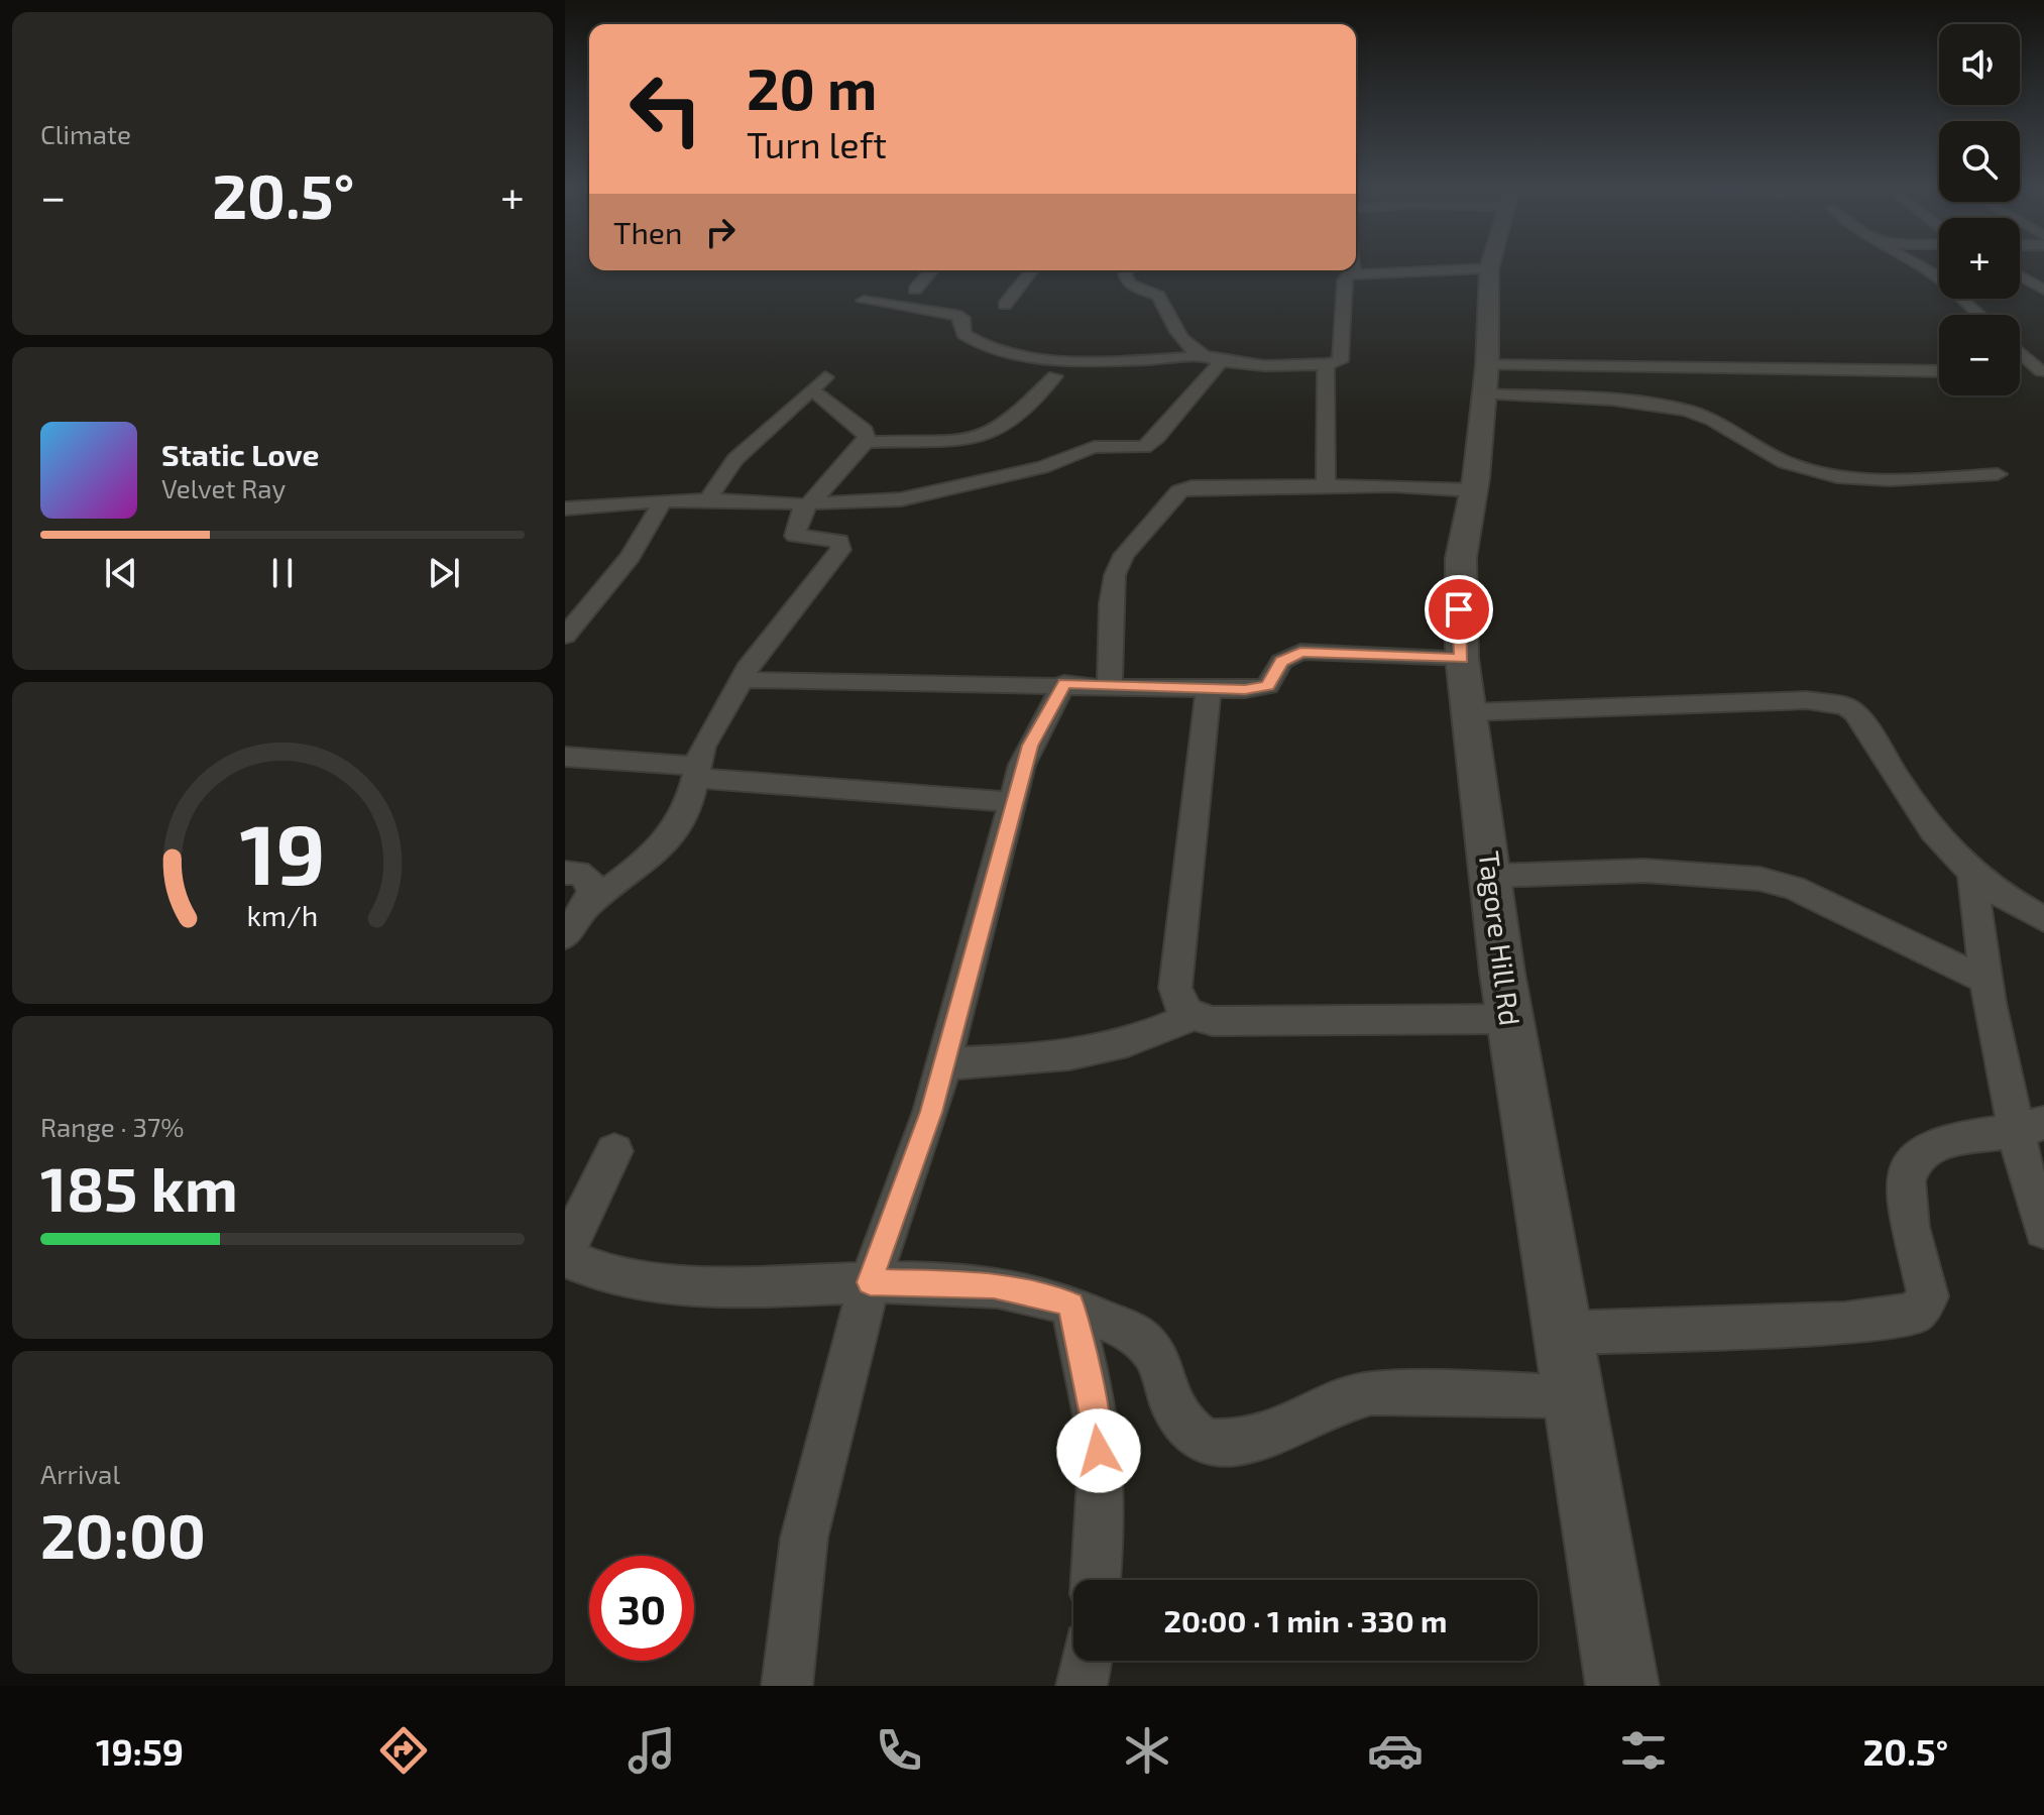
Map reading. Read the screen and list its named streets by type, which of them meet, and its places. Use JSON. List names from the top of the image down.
{
  "streets": {
    "main road": ["Tagore Hill Rd"]
  },
  "page": {
    "tile": [
      "Climate",
      ["Range · 37%", "185 km"],
      ["Arrival", "20:00"]
    ],
    "map_buttons": ["+", "−"],
    "turn": ["20 m", "Turn left"],
    "heat": ["−", "20.5°", "+"],
    "then": "Then",
    "song": ["Static Love", "Velvet Ray"],
    "limit": "30",
    "trip": "20:00 · 1 min · 330 m",
    "tabs": ["19:59", "20.5°"],
    "gauge": ["19", "km/h"]
  }
}
